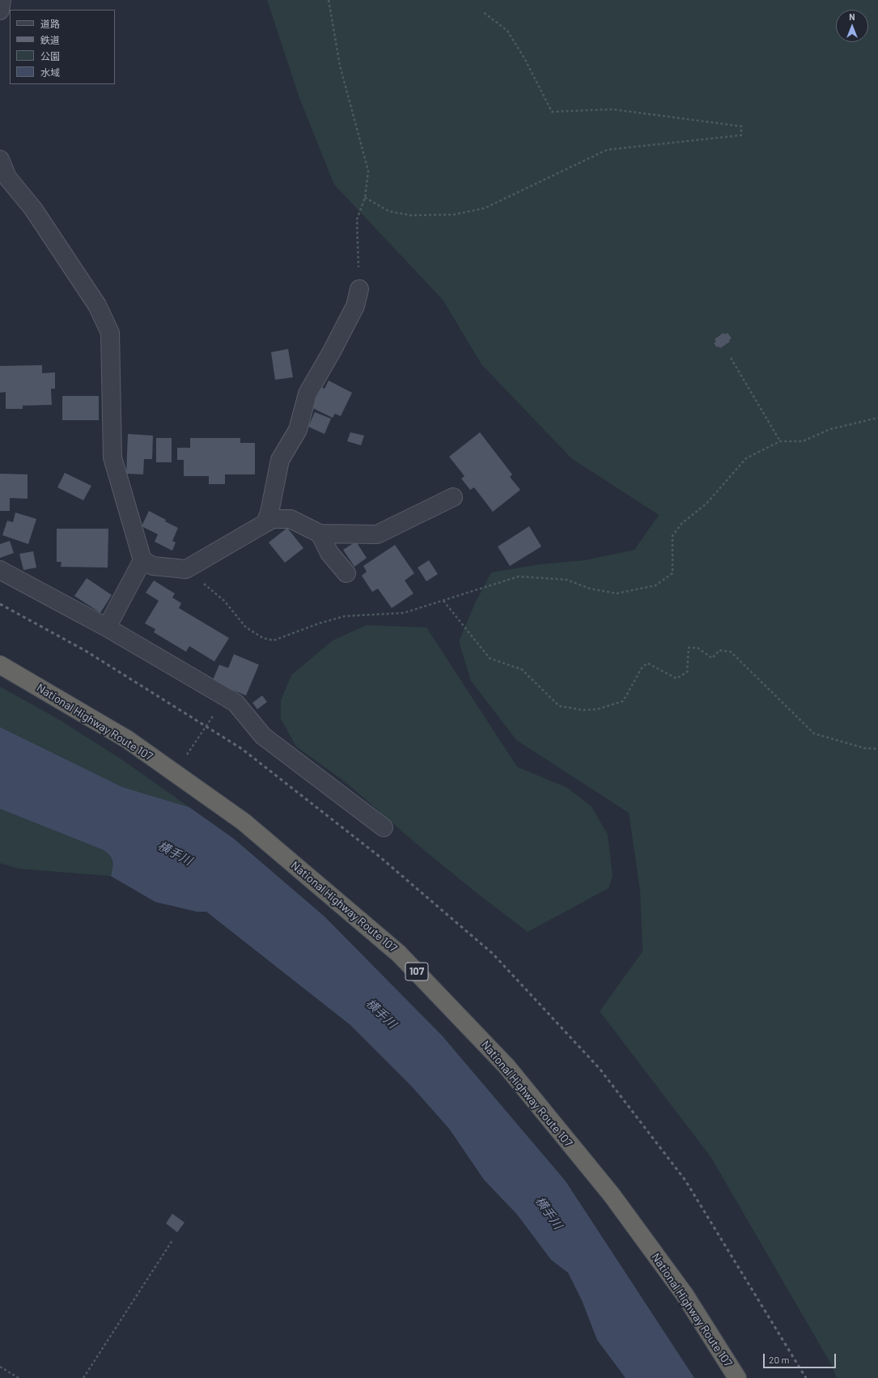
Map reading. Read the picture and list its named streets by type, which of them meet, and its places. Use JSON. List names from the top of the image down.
{
  "streets": {
    "highway": ["National Highway Route 107", "107"]
  },
  "water": ["横手川"],
  "legend": [
    "道路",
    "鉄道",
    "公園",
    "水域"
  ],
  "scale_bar": "20 m",
  "north": "top"
}
